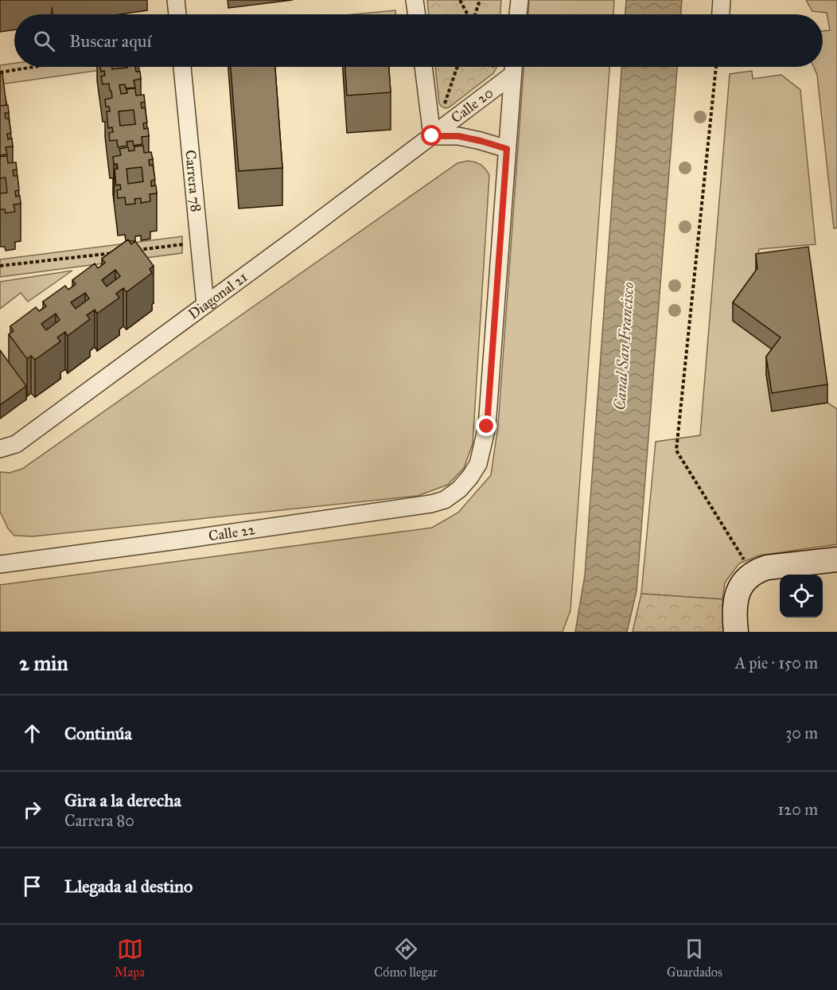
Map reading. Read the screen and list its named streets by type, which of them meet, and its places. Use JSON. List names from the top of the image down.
{
  "streets": {
    "street": [
      "Calle 20",
      "Carrera 78",
      "Diagonal 21",
      "Calle 22"
    ]
  },
  "crossings": [
    ["Calle 20", "Diagonal 21"],
    ["Carrera 78", "Diagonal 21"]
  ],
  "water": ["Canal San Francisco"],
  "page": {
    "search": "Buscar aquí",
    "heading": ["2 min", "A pie · 150 m"],
    "list": [
      ["Continúa", "30 m"],
      ["Gira a la derecha", "Carrera 80", "120 m"],
      "Llegada al destino"
    ],
    "nav": ["Mapa", "Cómo llegar", "Guardados"]
  }
}
